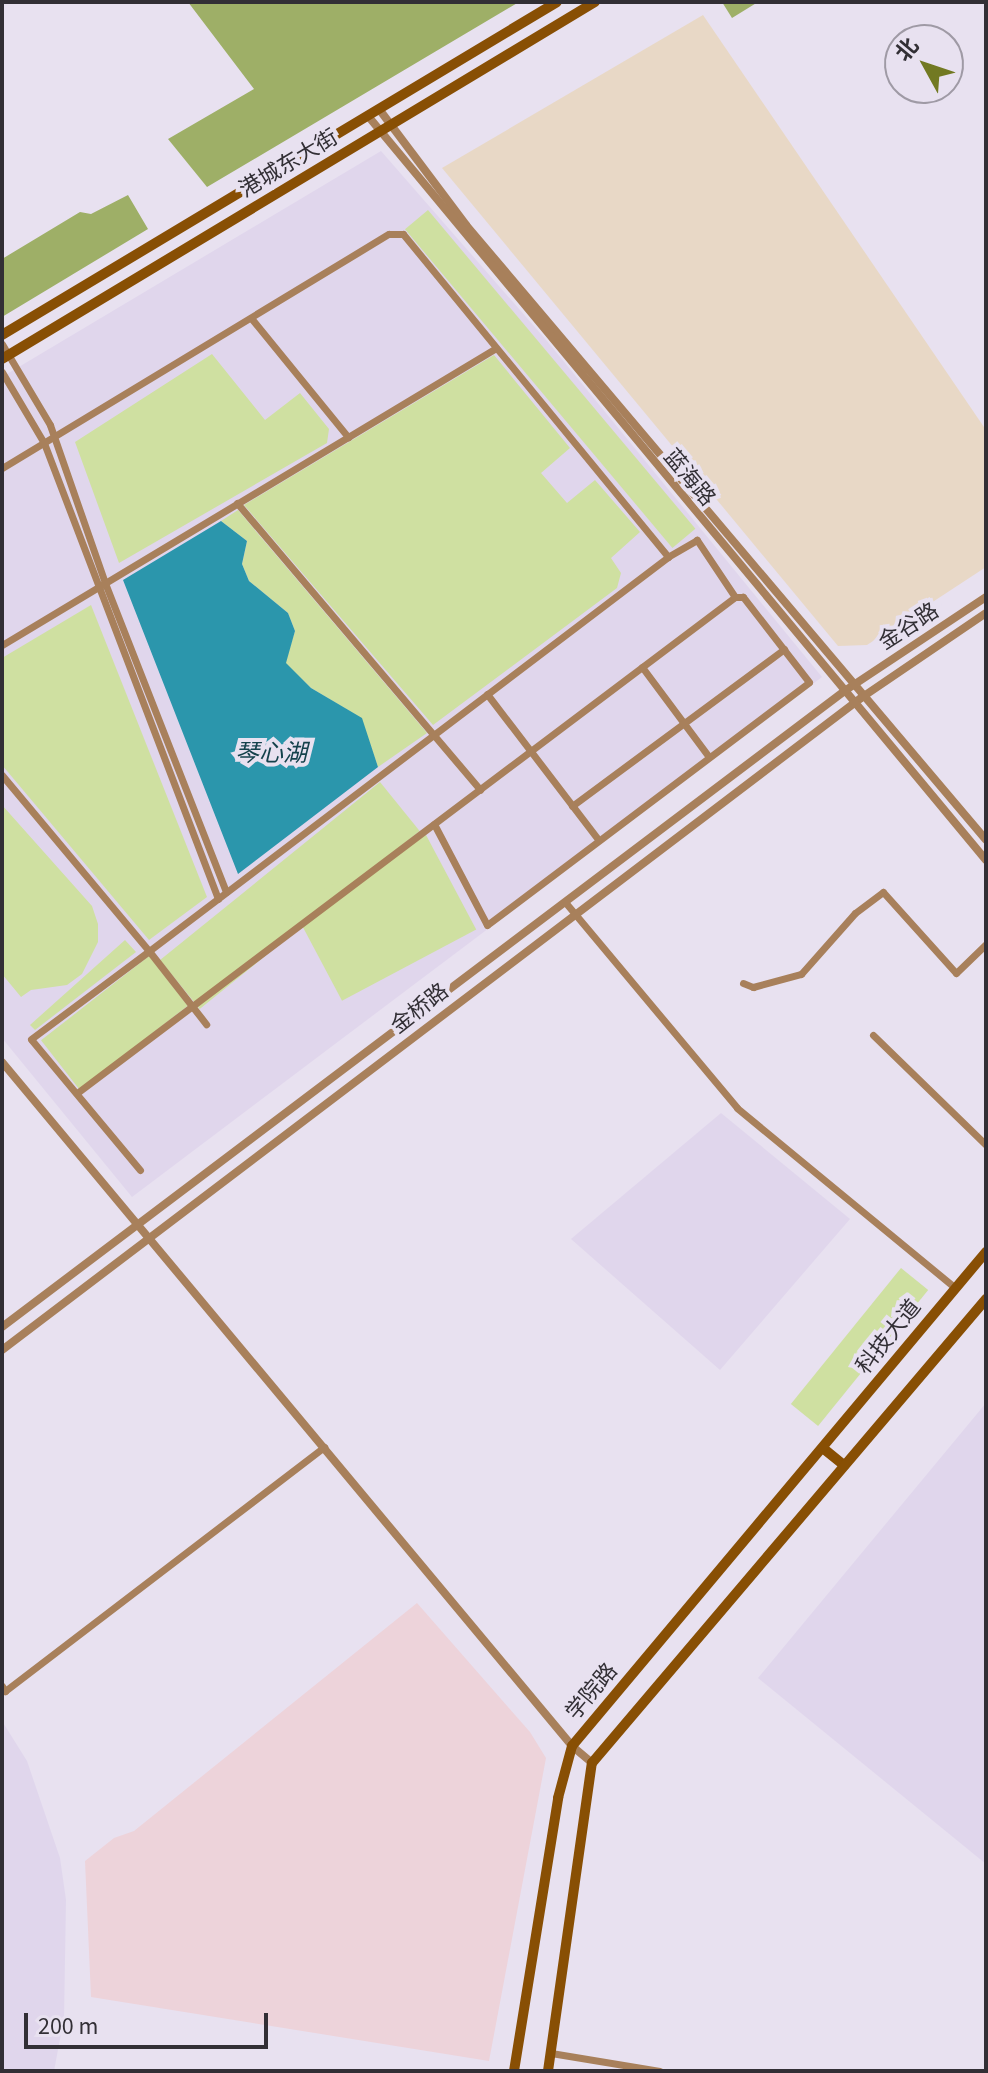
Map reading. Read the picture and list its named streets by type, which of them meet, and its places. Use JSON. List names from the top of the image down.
{
  "streets": {
    "main road": ["港城东大街", "科技大道", "学院路"],
    "street": ["蓝海路", "金谷路", "金桥路"]
  },
  "crossings": [
    ["港城东大街", "蓝海路"],
    ["蓝海路", "金谷路"],
    ["蓝海路", "金桥路"],
    ["金谷路", "金桥路"],
    ["科技大道", "学院路"]
  ],
  "water": ["琴心湖"],
  "scale_bar": "200 m",
  "north": "top left"
}
